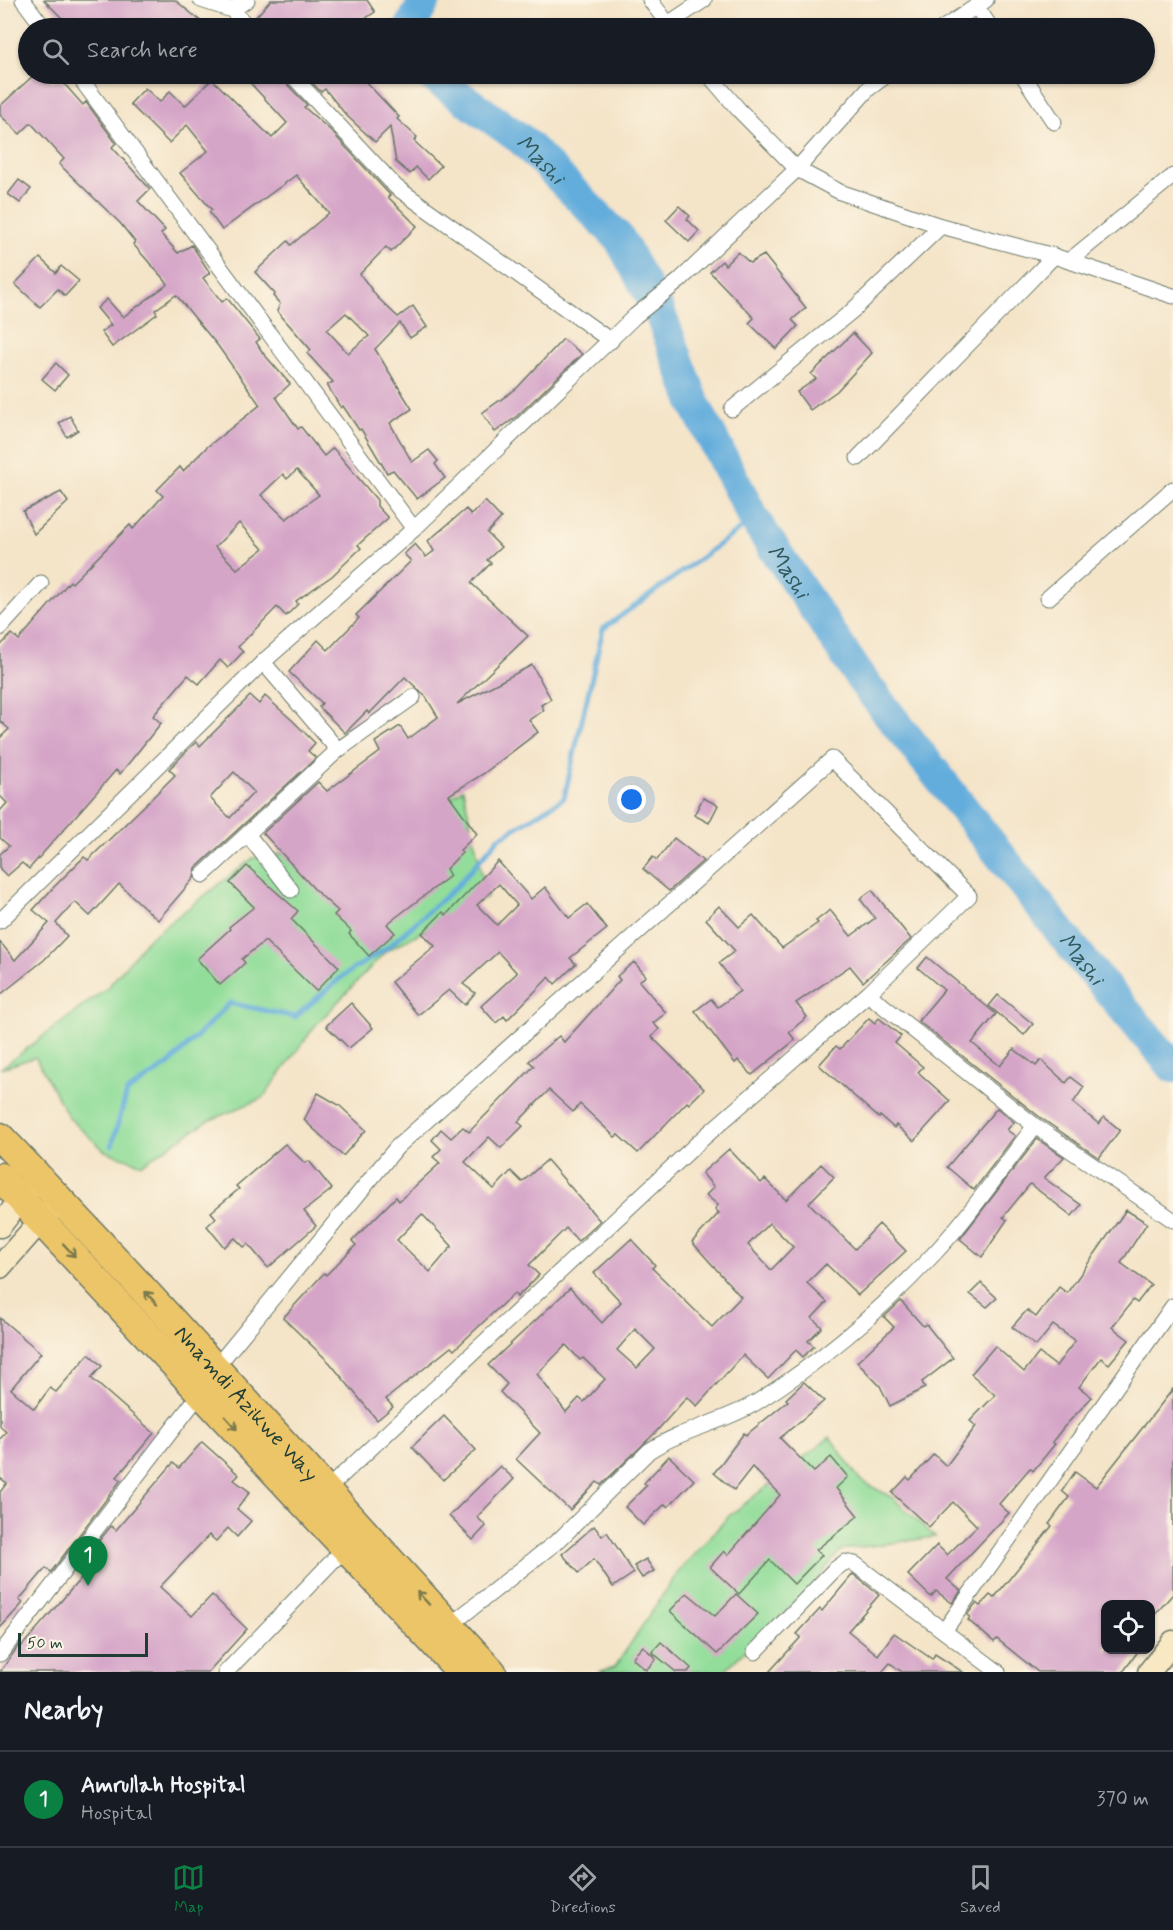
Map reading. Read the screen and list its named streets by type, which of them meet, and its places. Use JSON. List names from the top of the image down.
{
  "streets": {
    "highway": ["Nnamdi Azikwe Way"]
  },
  "water": ["Mashi"],
  "scale_bar": "50 m",
  "page": {
    "search": "Search here",
    "pins": "1",
    "scale": "50 m",
    "heading": "Nearby",
    "list": [
      {
        "mark": "1",
        "name": "Amrullah Hospital",
        "note": "Hospital",
        "value": "370 m"
      }
    ],
    "nav": ["Map", "Directions", "Saved"]
  }
}
